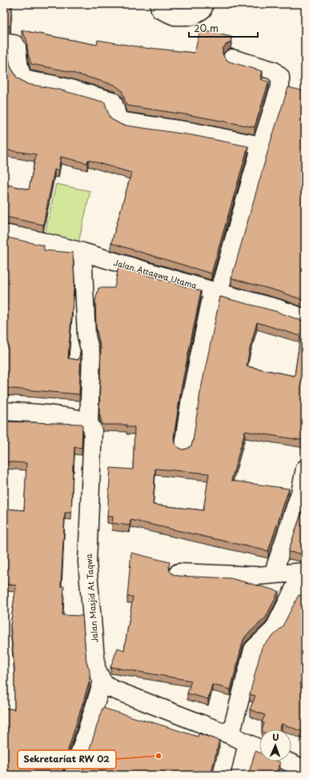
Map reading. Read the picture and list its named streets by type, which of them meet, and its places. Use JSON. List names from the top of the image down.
{
  "streets": {
    "street": ["Jalan Attaqwa Utama", "Jalan Masjid At Taqwa"]
  },
  "crossings": [
    ["Jalan Attaqwa Utama", "Jalan Masjid At Taqwa"]
  ],
  "places": ["Sekretariat RW 02"],
  "scale_bar": "20 m",
  "north": "top"
}
